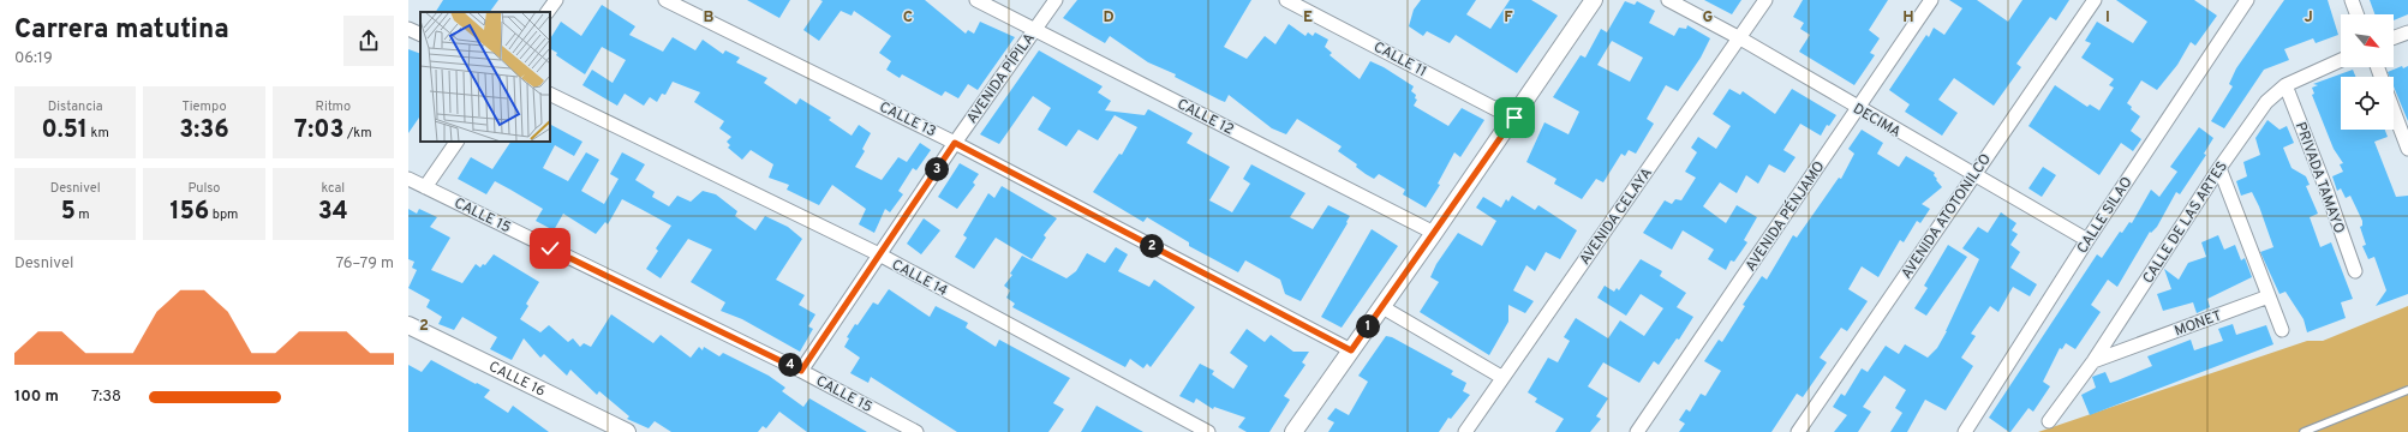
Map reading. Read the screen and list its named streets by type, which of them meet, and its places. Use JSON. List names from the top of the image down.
{
  "streets": {
    "street": [
      "CALLE 11",
      "AVENIDA PÍPILA",
      "CALLE 12",
      "CALLE 13",
      "DECIMA",
      "PRIVADA TAMAYO",
      "CALLE 15",
      "CALLE SILAO",
      "AVENIDA CELAYA",
      "AVENIDA PÉNJAMO",
      "AVENIDA ATOTONILCO",
      "CALLE DE LAS ARTES",
      "CALLE 14",
      "MONET",
      "CALLE 16"
    ]
  },
  "crossings": [
    ["AVENIDA PÍPILA", "CALLE 12"],
    ["AVENIDA PÍPILA", "CALLE 13"],
    ["AVENIDA PÍPILA", "CALLE 15"],
    ["AVENIDA PÍPILA", "CALLE 14"],
    ["DECIMA", "CALLE SILAO"],
    ["DECIMA", "AVENIDA CELAYA"],
    ["DECIMA", "AVENIDA PÉNJAMO"],
    ["DECIMA", "AVENIDA ATOTONILCO"],
    ["PRIVADA TAMAYO", "CALLE DE LAS ARTES"],
    ["CALLE DE LAS ARTES", "MONET"]
  ],
  "north": "bottom right",
  "page": {
    "heading": ["Carrera matutina", "06:19"],
    "stats": [
      ["Distancia", "0.51 km"],
      ["Tiempo", "3:36"],
      ["Ritmo", "7:03 /km"],
      ["Desnivel", "5 m"],
      ["Pulso", "156 bpm"],
      ["kcal", "34"]
    ],
    "pins": [
      "3",
      "2",
      "1",
      "4"
    ],
    "chart": ["Desnivel", "76–79 m"],
    "list": [
      {
        "name": "100 m",
        "note": "7:38"
      }
    ]
  },
  "grid": {
    "columns": [
      "B",
      "C",
      "D",
      "E",
      "F",
      "G",
      "H",
      "I",
      "J"
    ],
    "rows": ["2"]
  }
}
